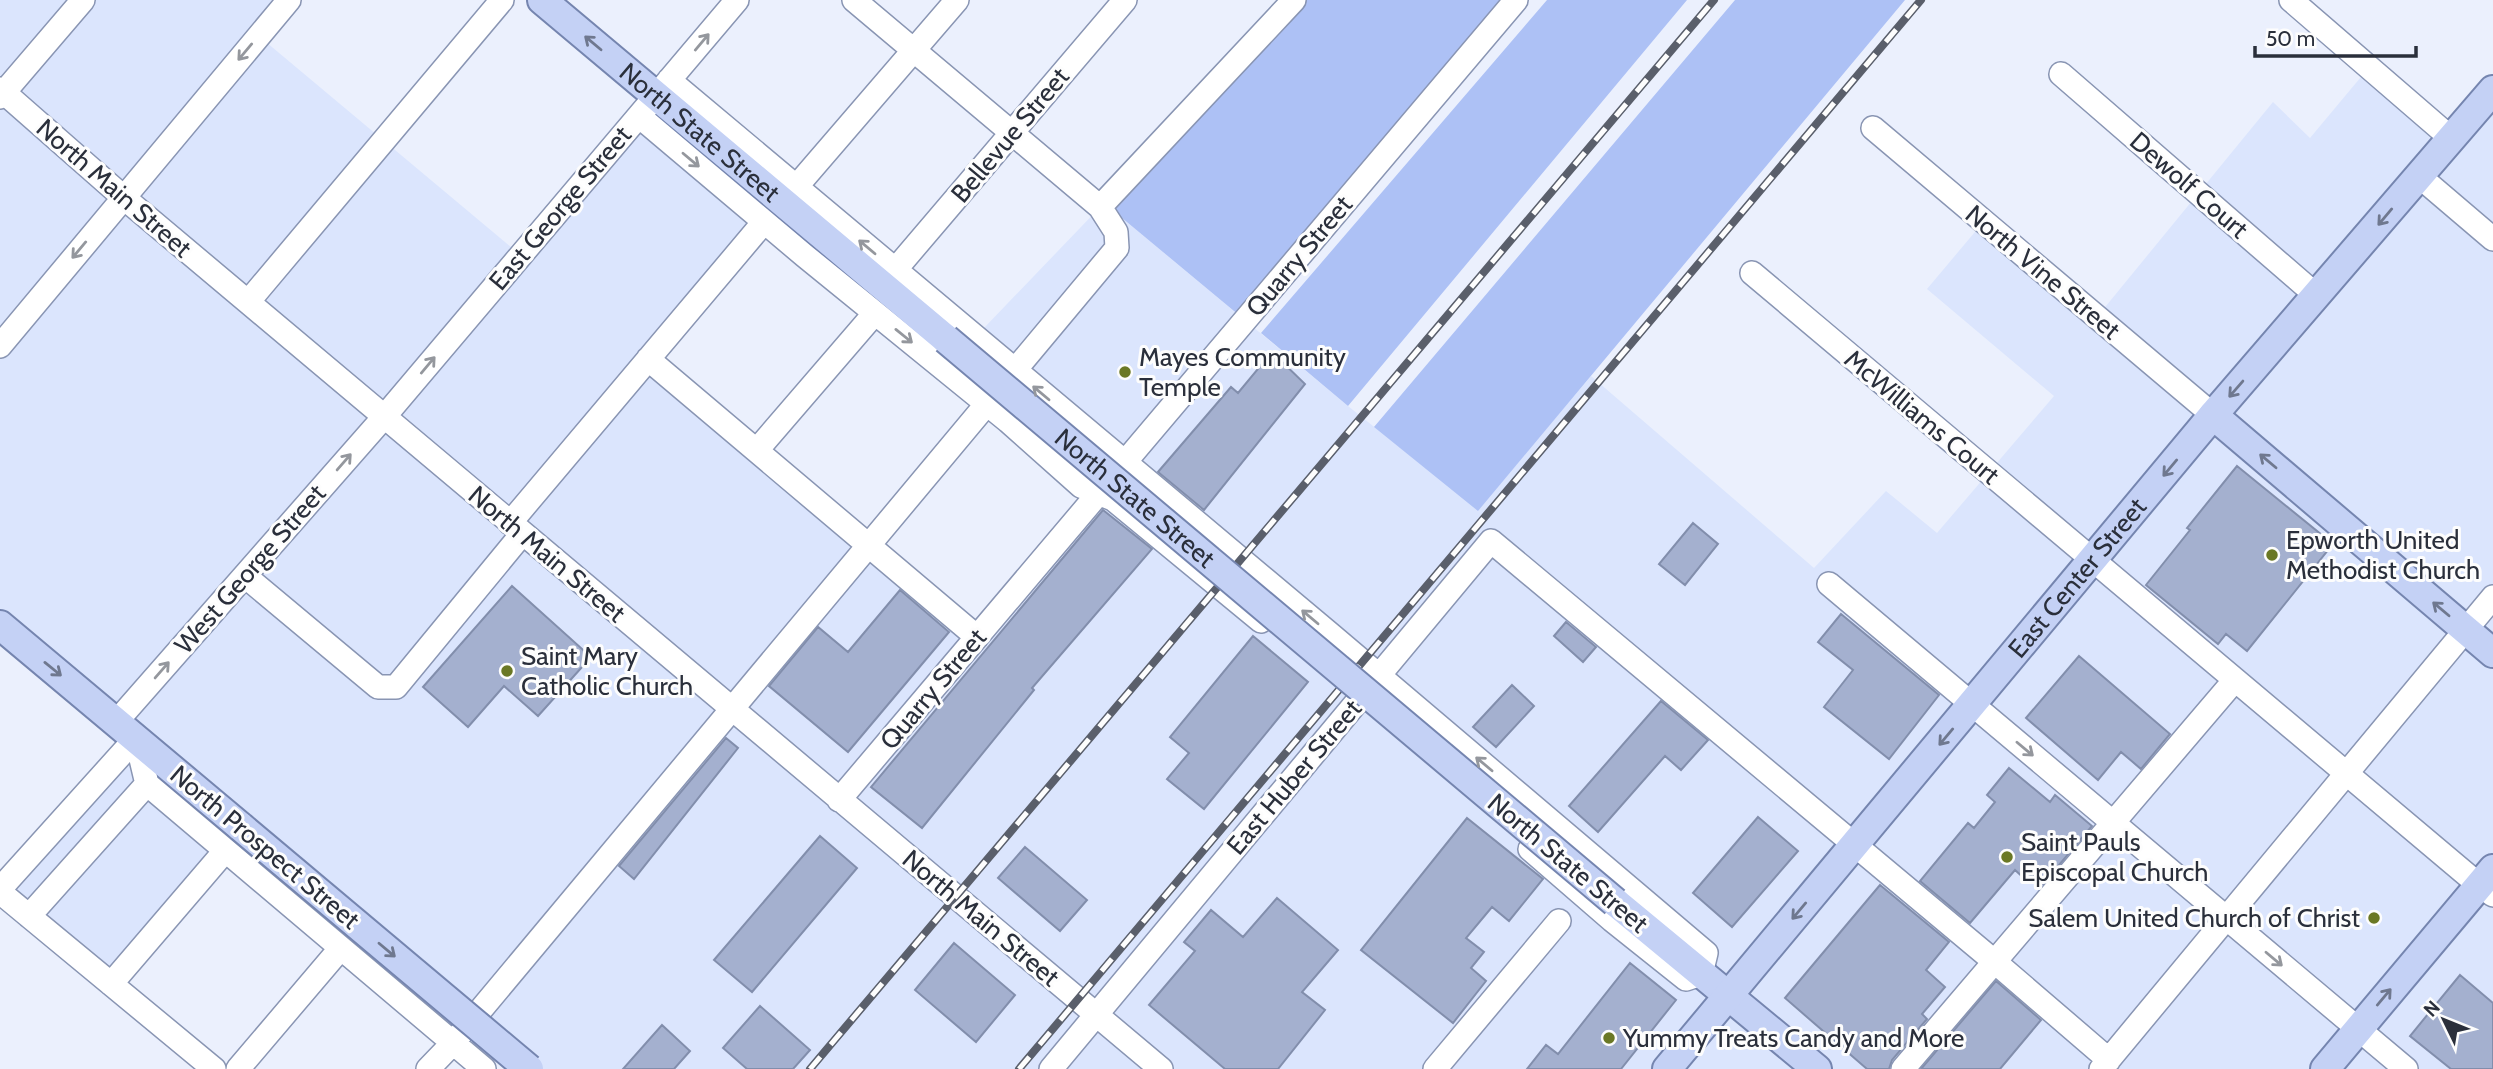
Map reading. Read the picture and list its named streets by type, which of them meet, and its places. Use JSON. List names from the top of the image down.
{
  "streets": {
    "main road": ["North State Street", "East Center Street", "North Prospect Street"],
    "street": [
      "Bellevue Street",
      "Dewolf Court",
      "North Main Street",
      "East George Street",
      "Quarry Street",
      "North Vine Street",
      "McWilliams Court",
      "West George Street",
      "East Huber Street"
    ]
  },
  "crossings": [
    ["North State Street", "East George Street"],
    ["North State Street", "East Center Street"],
    ["Dewolf Court", "East Center Street"],
    ["North Main Street", "East George Street"],
    ["North Main Street", "Quarry Street"],
    ["North Main Street", "West George Street"],
    ["North Main Street", "East Huber Street"],
    ["East George Street", "West George Street"],
    ["North Vine Street", "East Center Street"],
    ["McWilliams Court", "East Center Street"],
    ["West George Street", "North Prospect Street"],
    ["East Center Street", "East Huber Street"]
  ],
  "one_way": ["West George Street", "East Center Street", "North Prospect Street"],
  "places": [
    "Mayes Community Temple",
    "Epworth United Methodist Church",
    "Saint Mary Catholic Church",
    "Saint Pauls Episcopal Church",
    "Salem United Church of Christ",
    "Yummy Treats Candy and More"
  ],
  "scale_bar": "50 m",
  "north": "top left"
}
